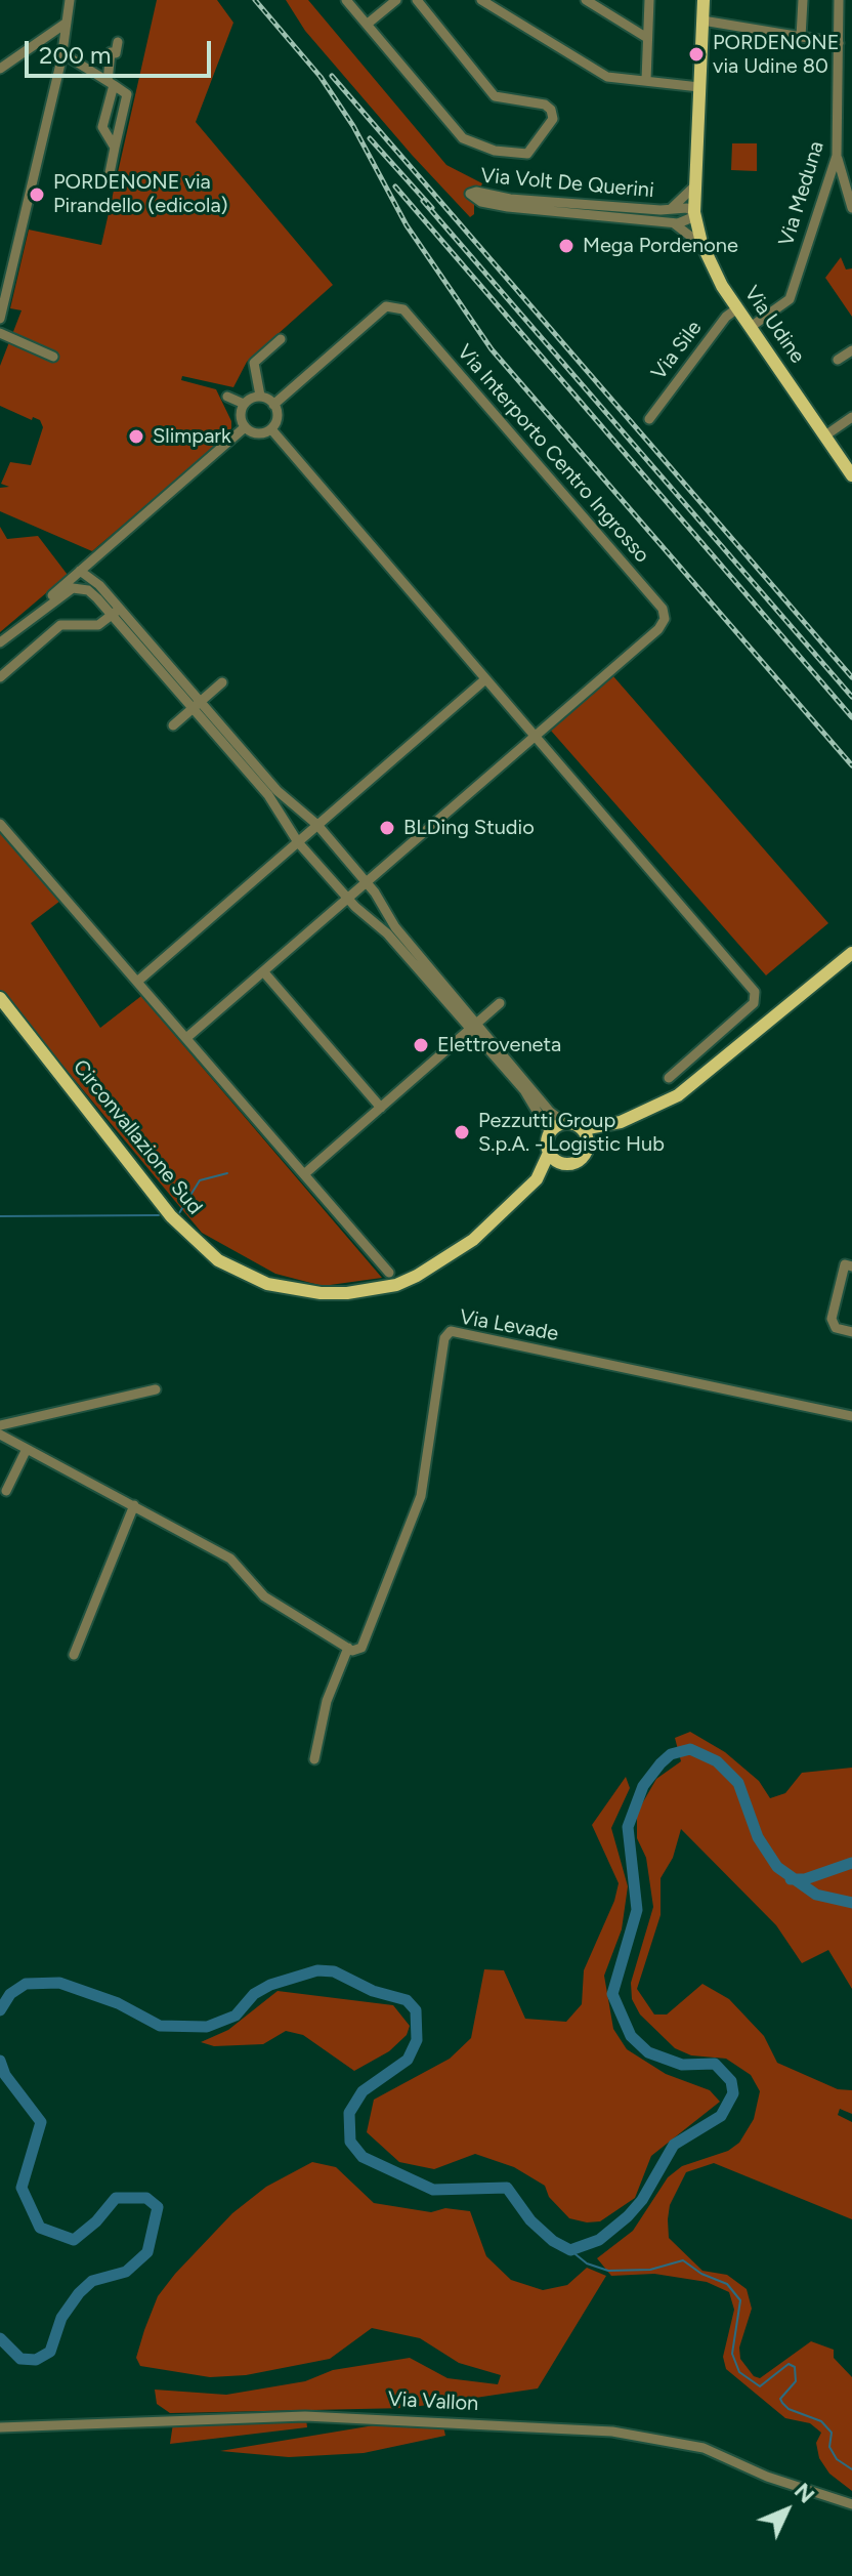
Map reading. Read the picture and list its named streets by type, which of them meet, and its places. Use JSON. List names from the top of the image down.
{
  "streets": {
    "main road": ["Via Udine", "Circonvallazione Sud"],
    "street": [
      "Via Volt De Querini",
      "Via Meduna",
      "Via Sile",
      "Via Interporto Centro Ingrosso",
      "Via Levade",
      "Via Vallon"
    ]
  },
  "crossings": [
    ["Via Volt De Querini", "Via Udine"],
    ["Via Meduna", "Via Udine"],
    ["Via Udine", "Via Sile"]
  ],
  "places": [
    "PORDENONE via Udine 80",
    "PORDENONE via Pirandello (edicola)",
    "Mega Pordenone",
    "Slimpark",
    "BLDing Studio",
    "Elettroveneta",
    "Pezzutti Group S.p.A. - Logistic Hub"
  ],
  "scale_bar": "200 m",
  "north": "top right"
}
